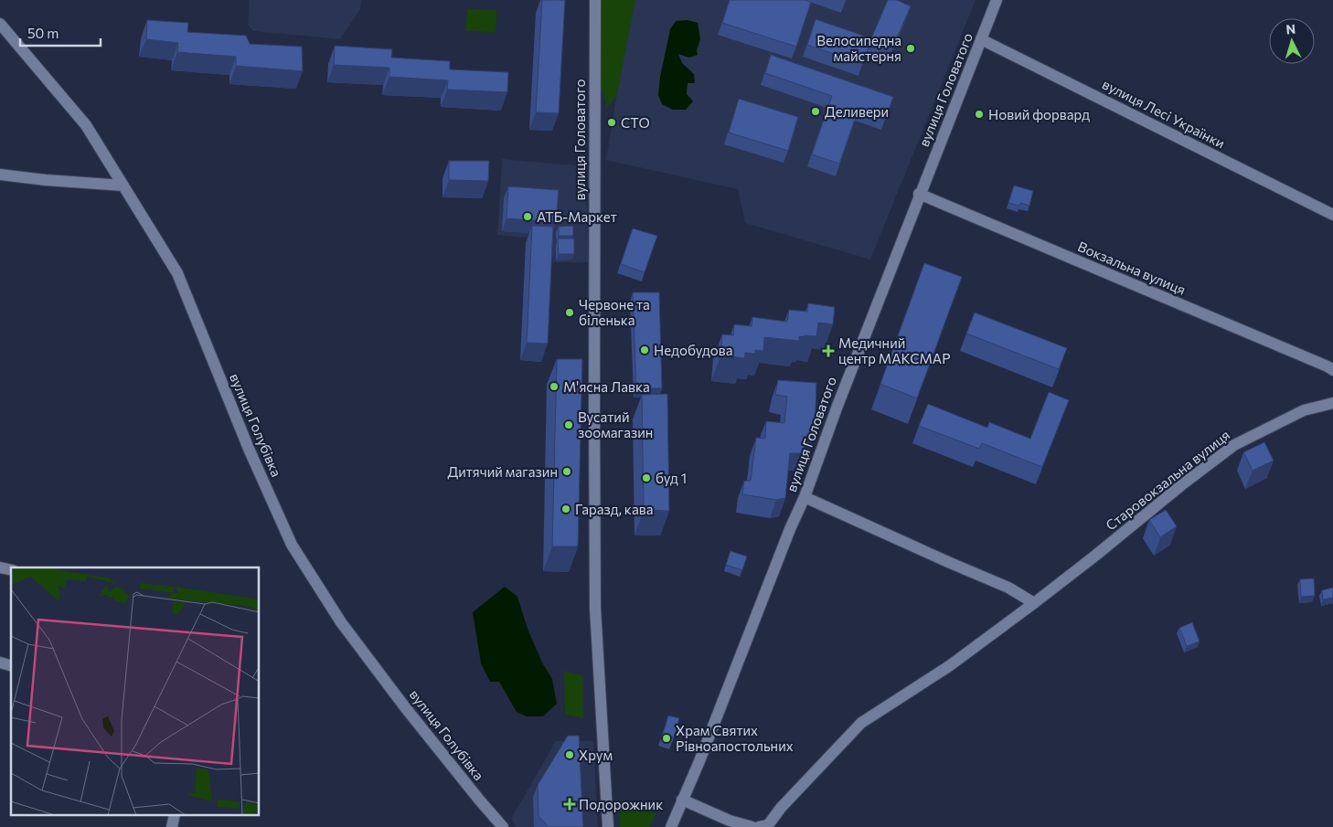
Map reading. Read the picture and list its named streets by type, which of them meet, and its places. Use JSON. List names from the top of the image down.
{
  "streets": {
    "street": [
      "вулиця Головатого",
      "вулиця Лесі Українки",
      "Вокзальна вулиця",
      "вулиця Голубівка",
      "Старовокзальна вулиця"
    ]
  },
  "crossings": [
    ["вулиця Головатого", "вулиця Лесі Українки"],
    ["вулиця Головатого", "Вокзальна вулиця"]
  ],
  "places": {
    "other": [
      "Велосипедна майстерня",
      "Деливери",
      "Новий форвард",
      "СТО",
      "АТБ-Маркет",
      "Червоне та біленька",
      "Недобудова",
      "М'ясна Лавка",
      "Вусатий зоомагазин",
      "Дитячий магазин",
      "буд 1",
      "Гаразд, кава",
      "Храм Святих Рівноапостольних",
      "Хрум"
    ],
    "health": ["Медичний центр МАКСМАР", "Подорожник"]
  },
  "scale_bar": "50 m",
  "north": "top"
}
